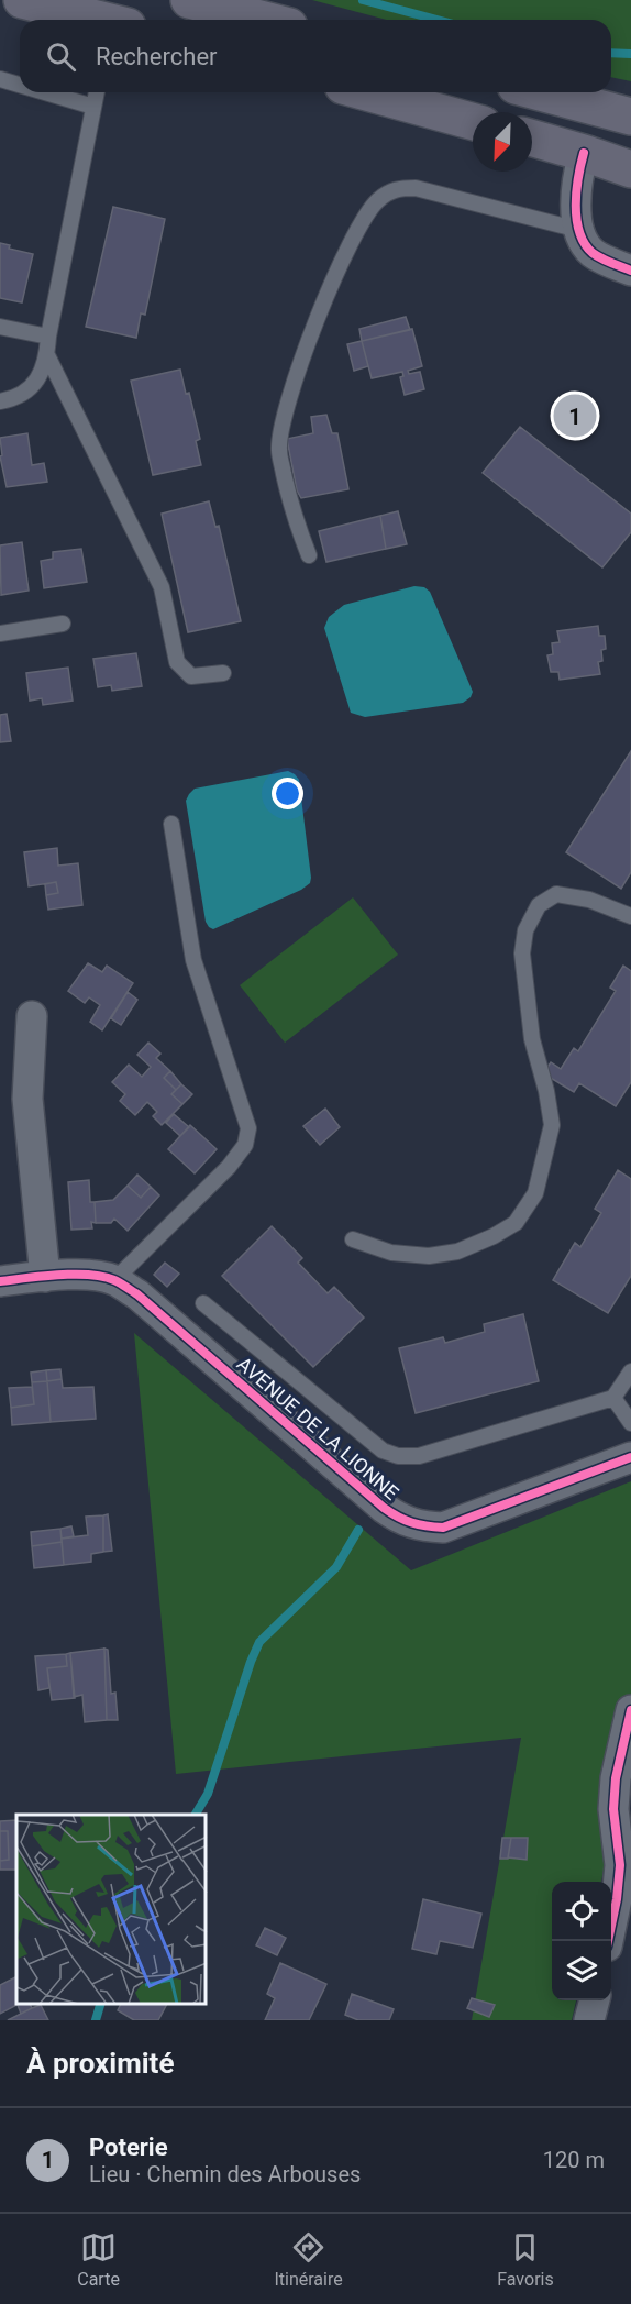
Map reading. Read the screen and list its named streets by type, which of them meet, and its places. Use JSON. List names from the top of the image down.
{
  "streets": {
    "street": ["AVENUE DE LA LIONNE"]
  },
  "north": "bottom left",
  "page": {
    "search": "Rechercher",
    "pins": "1",
    "heading": "À proximité",
    "list": [
      {
        "mark": "1",
        "name": "Poterie",
        "note": "Lieu · Chemin des Arbouses",
        "value": "120 m"
      }
    ],
    "nav": ["Carte", "Itinéraire", "Favoris"]
  }
}
